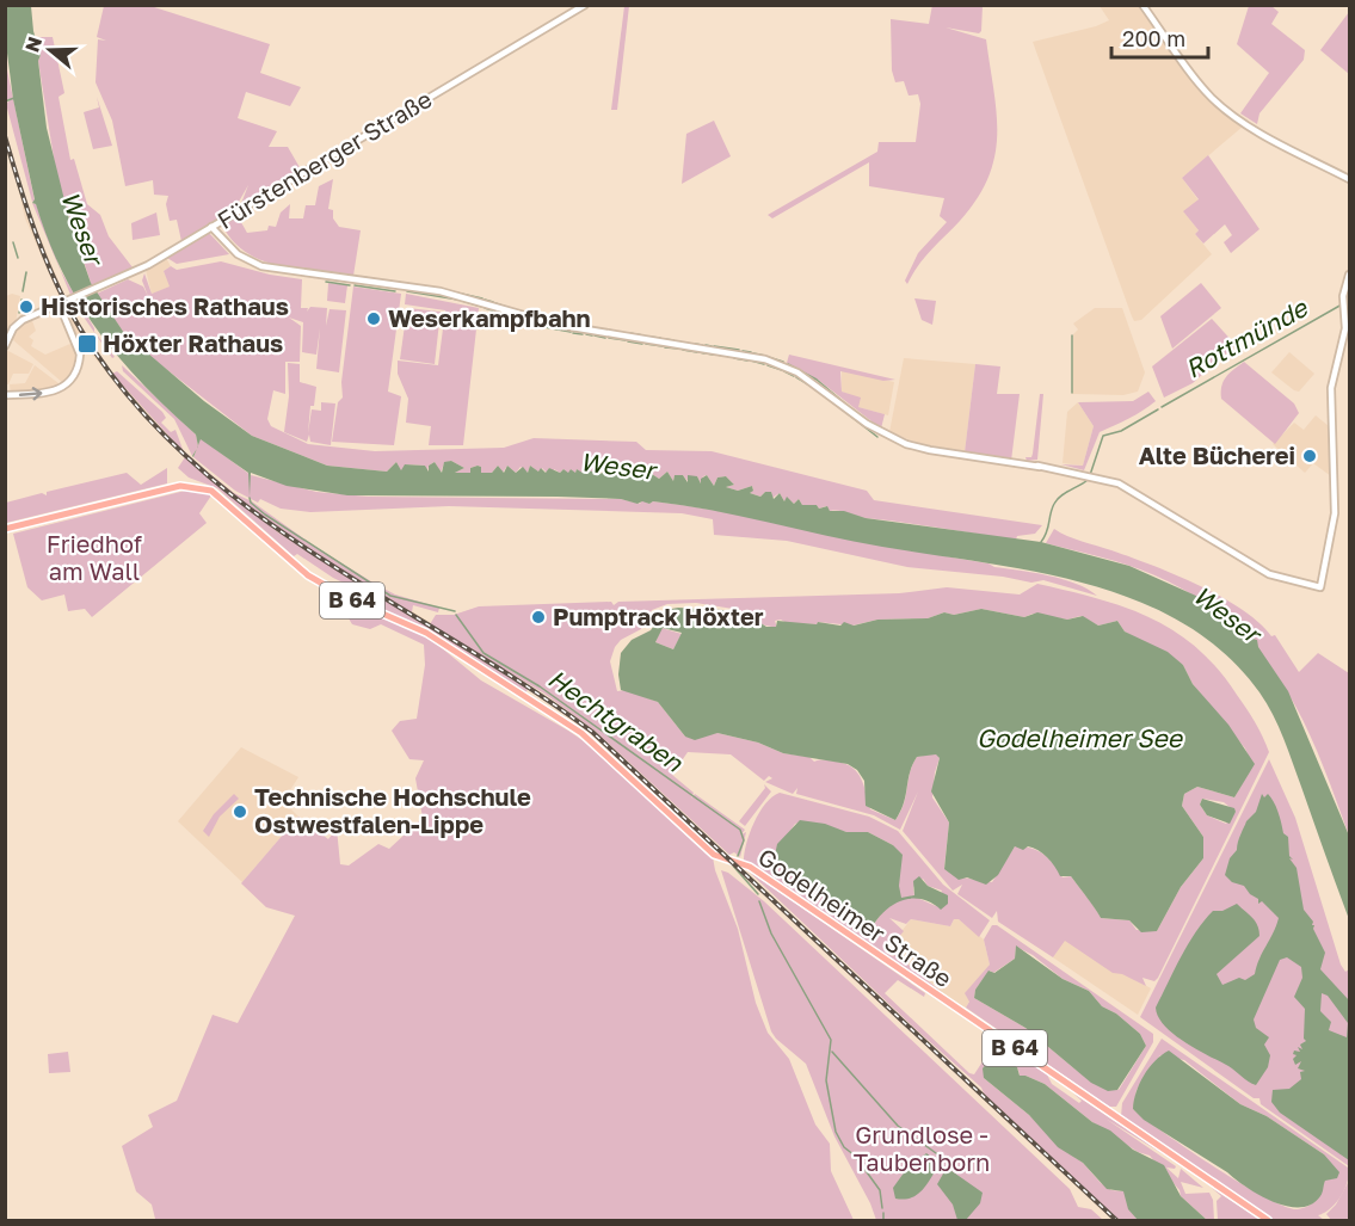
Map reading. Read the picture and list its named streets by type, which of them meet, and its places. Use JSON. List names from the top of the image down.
{
  "streets": {
    "main road": ["B 64", "Godelheimer Straße"],
    "street": ["Fürstenberger Straße"]
  },
  "water": [
    "Weser",
    "Rottmünde",
    "Hechtgraben",
    "Godelheimer See"
  ],
  "parks": ["Friedhof am Wall", "Grundlose - Taubenborn"],
  "places": {
    "other": [
      "Historisches Rathaus",
      "Weserkampfbahn",
      "Alte Bücherei",
      "Pumptrack Höxter",
      "Technische Hochschule Ostwestfalen-Lippe"
    ],
    "transit": ["Höxter Rathaus"]
  },
  "scale_bar": "200 m",
  "north": "left"
}
